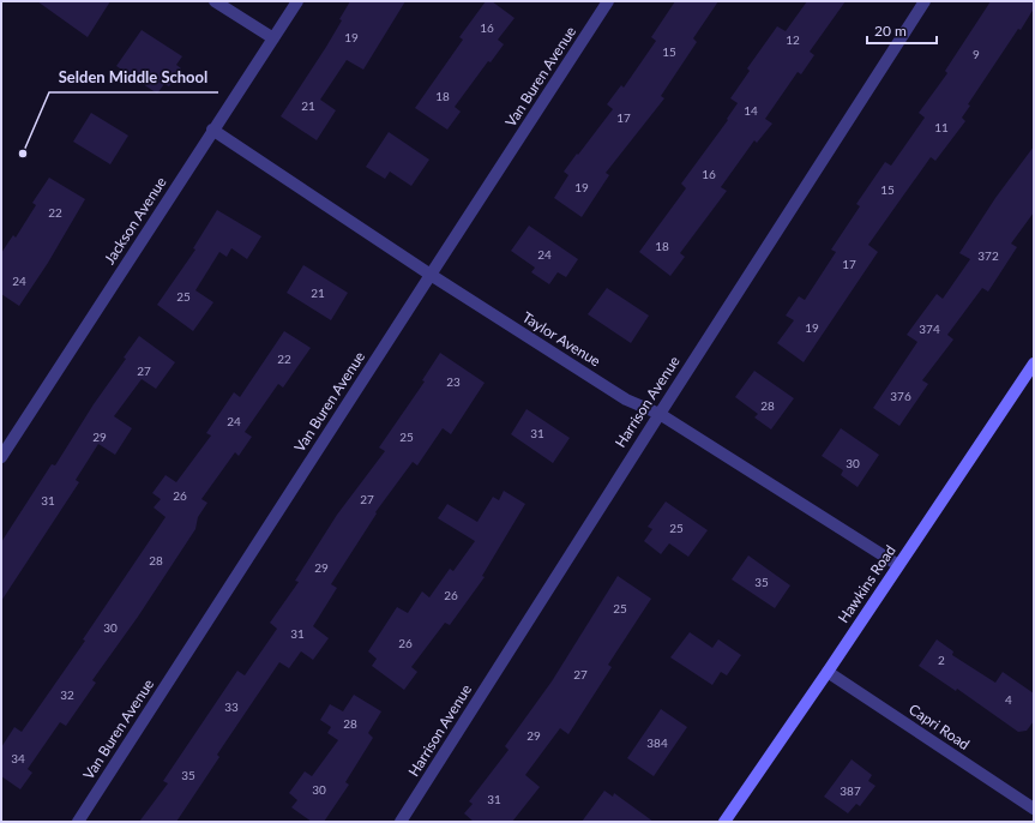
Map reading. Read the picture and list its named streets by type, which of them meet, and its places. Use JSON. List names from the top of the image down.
{
  "streets": {
    "street": [
      "Van Buren Avenue",
      "Jackson Avenue",
      "Taylor Avenue",
      "Harrison Avenue",
      "Hawkins Road",
      "Capri Road"
    ]
  },
  "crossings": [
    ["Van Buren Avenue", "Taylor Avenue"],
    ["Jackson Avenue", "Taylor Avenue"],
    ["Taylor Avenue", "Harrison Avenue"],
    ["Taylor Avenue", "Hawkins Road"],
    ["Hawkins Road", "Capri Road"]
  ],
  "places": ["Selden Middle School"],
  "house_numbers": [
    "16",
    "19",
    "12",
    "15",
    "9",
    "18",
    "21",
    "14",
    "17",
    "11",
    "16",
    "19",
    "15",
    "22",
    "18",
    "24",
    "372",
    "17",
    "24",
    "21",
    "25",
    "19",
    "374",
    "22",
    "27",
    "23",
    "376",
    "28",
    "24",
    "31",
    "29",
    "25",
    "30",
    "26",
    "27",
    "31",
    "25",
    "28",
    "29",
    "35",
    "26",
    "25",
    "30",
    "31",
    "26",
    "2",
    "27",
    "32",
    "4",
    "33",
    "28",
    "29",
    "384",
    "34",
    "35",
    "30",
    "387",
    "31"
  ],
  "scale_bar": "20 m"
}
